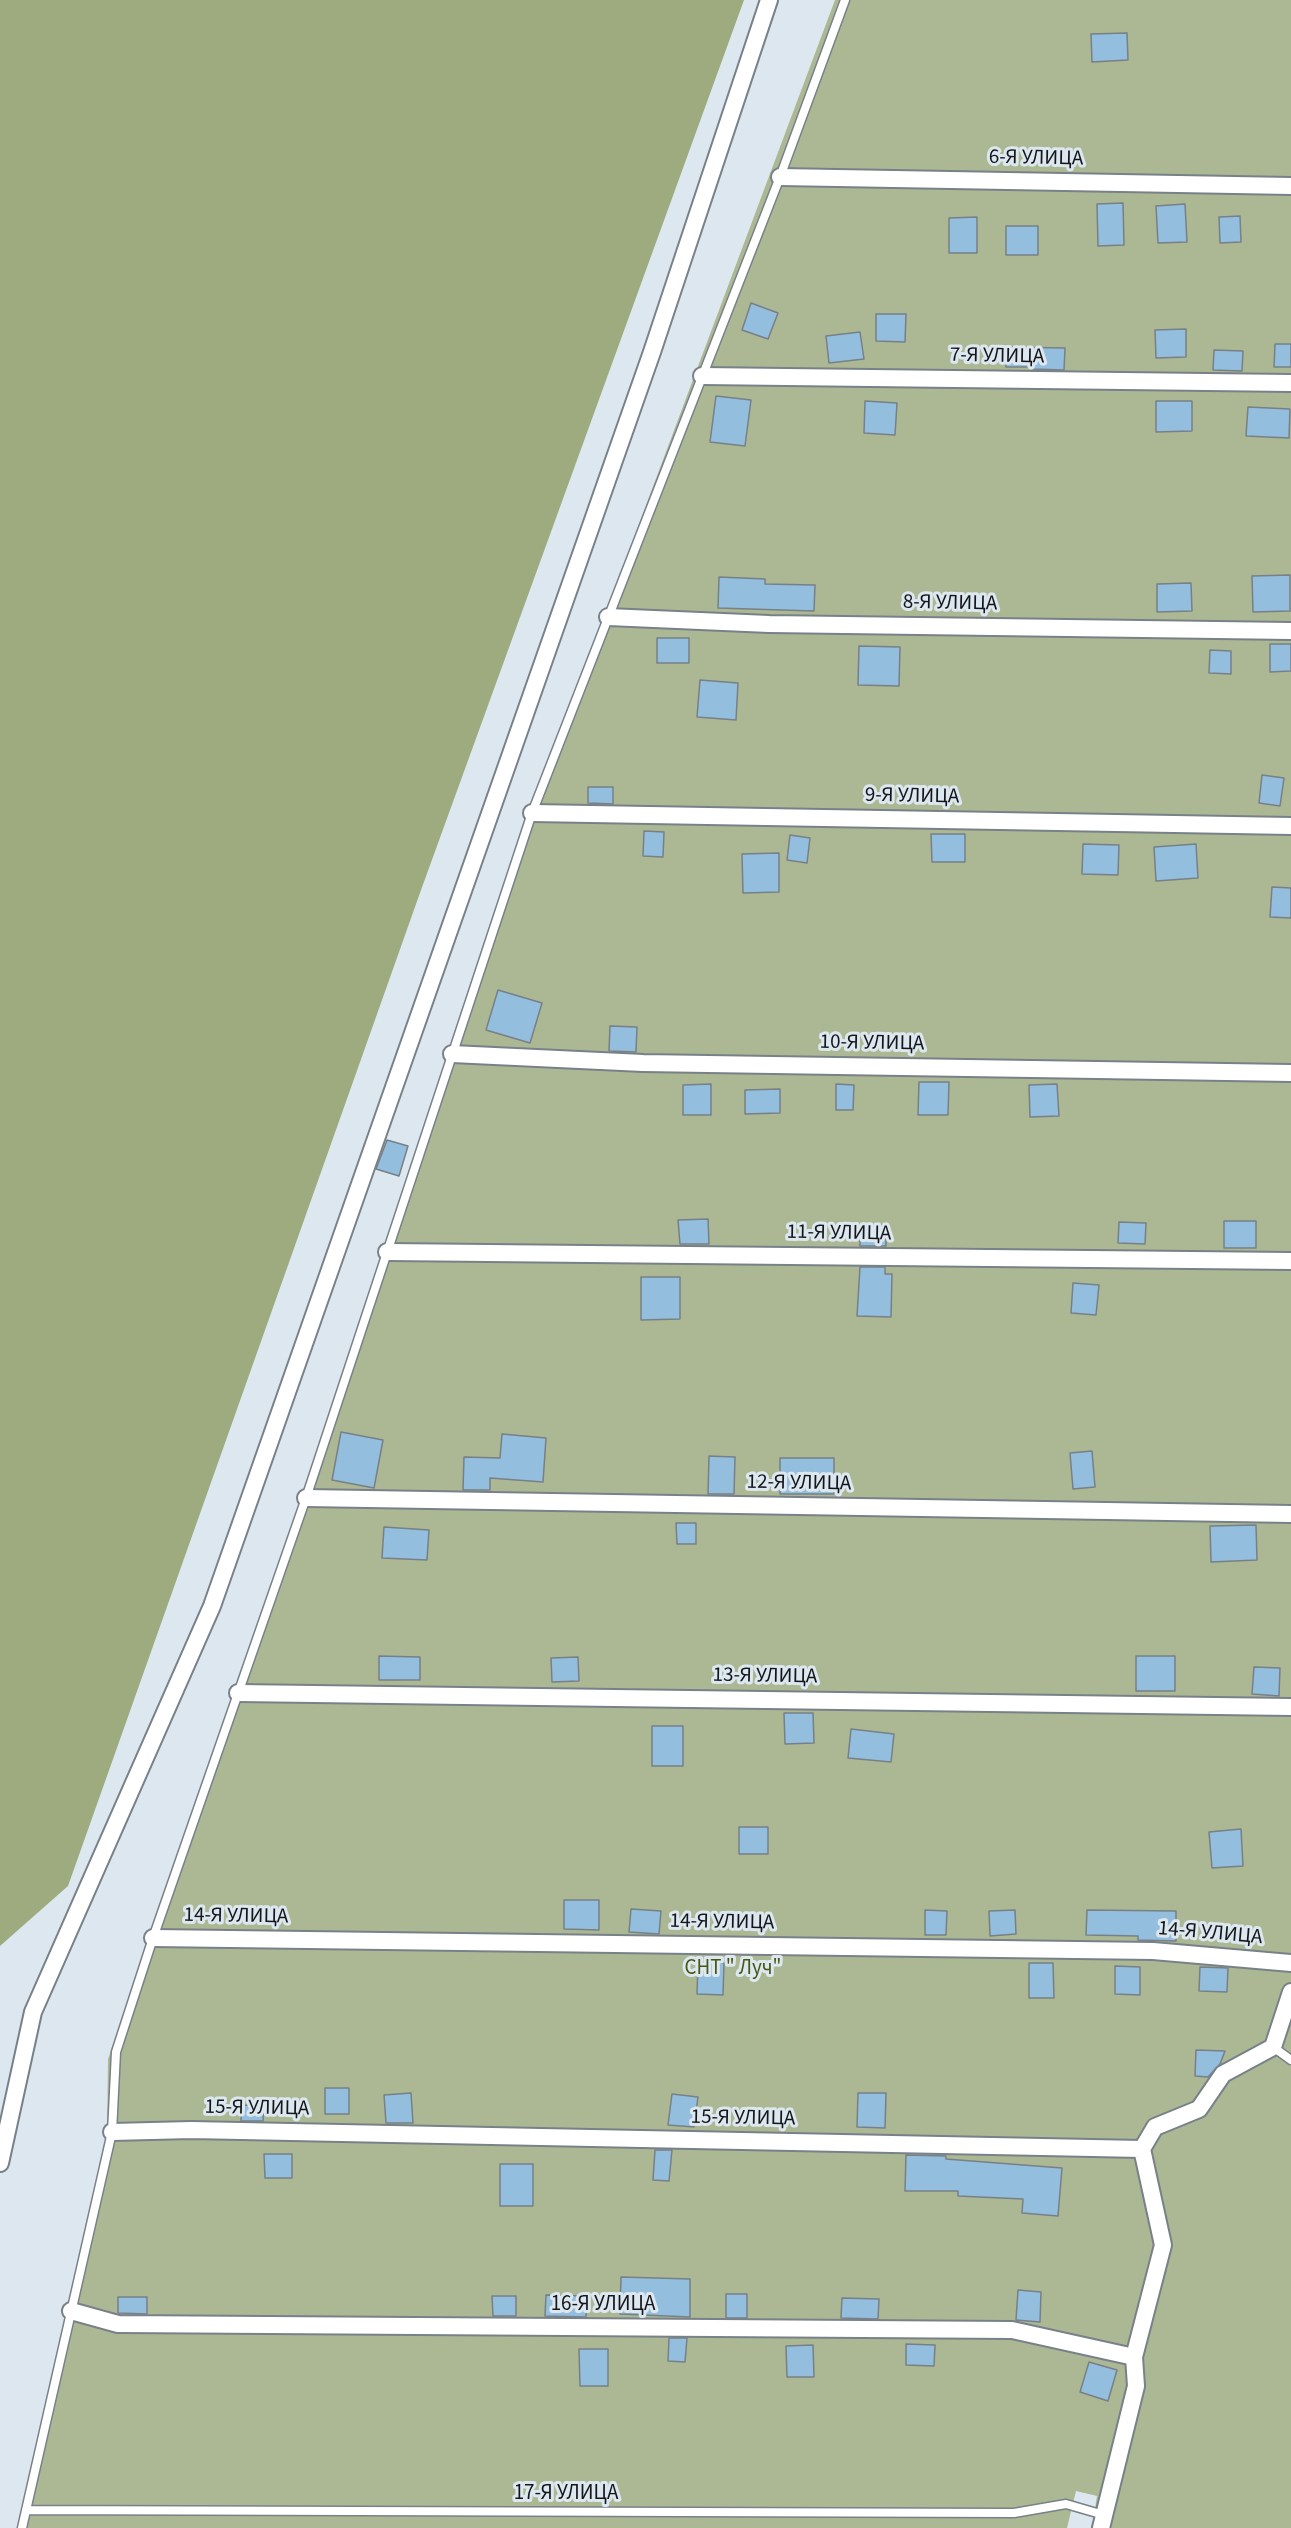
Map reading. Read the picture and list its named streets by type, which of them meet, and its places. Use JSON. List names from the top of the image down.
{
  "streets": {
    "street": [
      "6-Я УЛИЦА",
      "7-Я УЛИЦА",
      "8-Я УЛИЦА",
      "9-Я УЛИЦА",
      "10-Я УЛИЦА",
      "11-Я УЛИЦА",
      "12-Я УЛИЦА",
      "13-Я УЛИЦА",
      "14-Я УЛИЦА",
      "15-Я УЛИЦА",
      "16-Я УЛИЦА"
    ],
    "lane": ["17-Я УЛИЦА"]
  },
  "parks": ["СНТ \" Луч\""]
}
